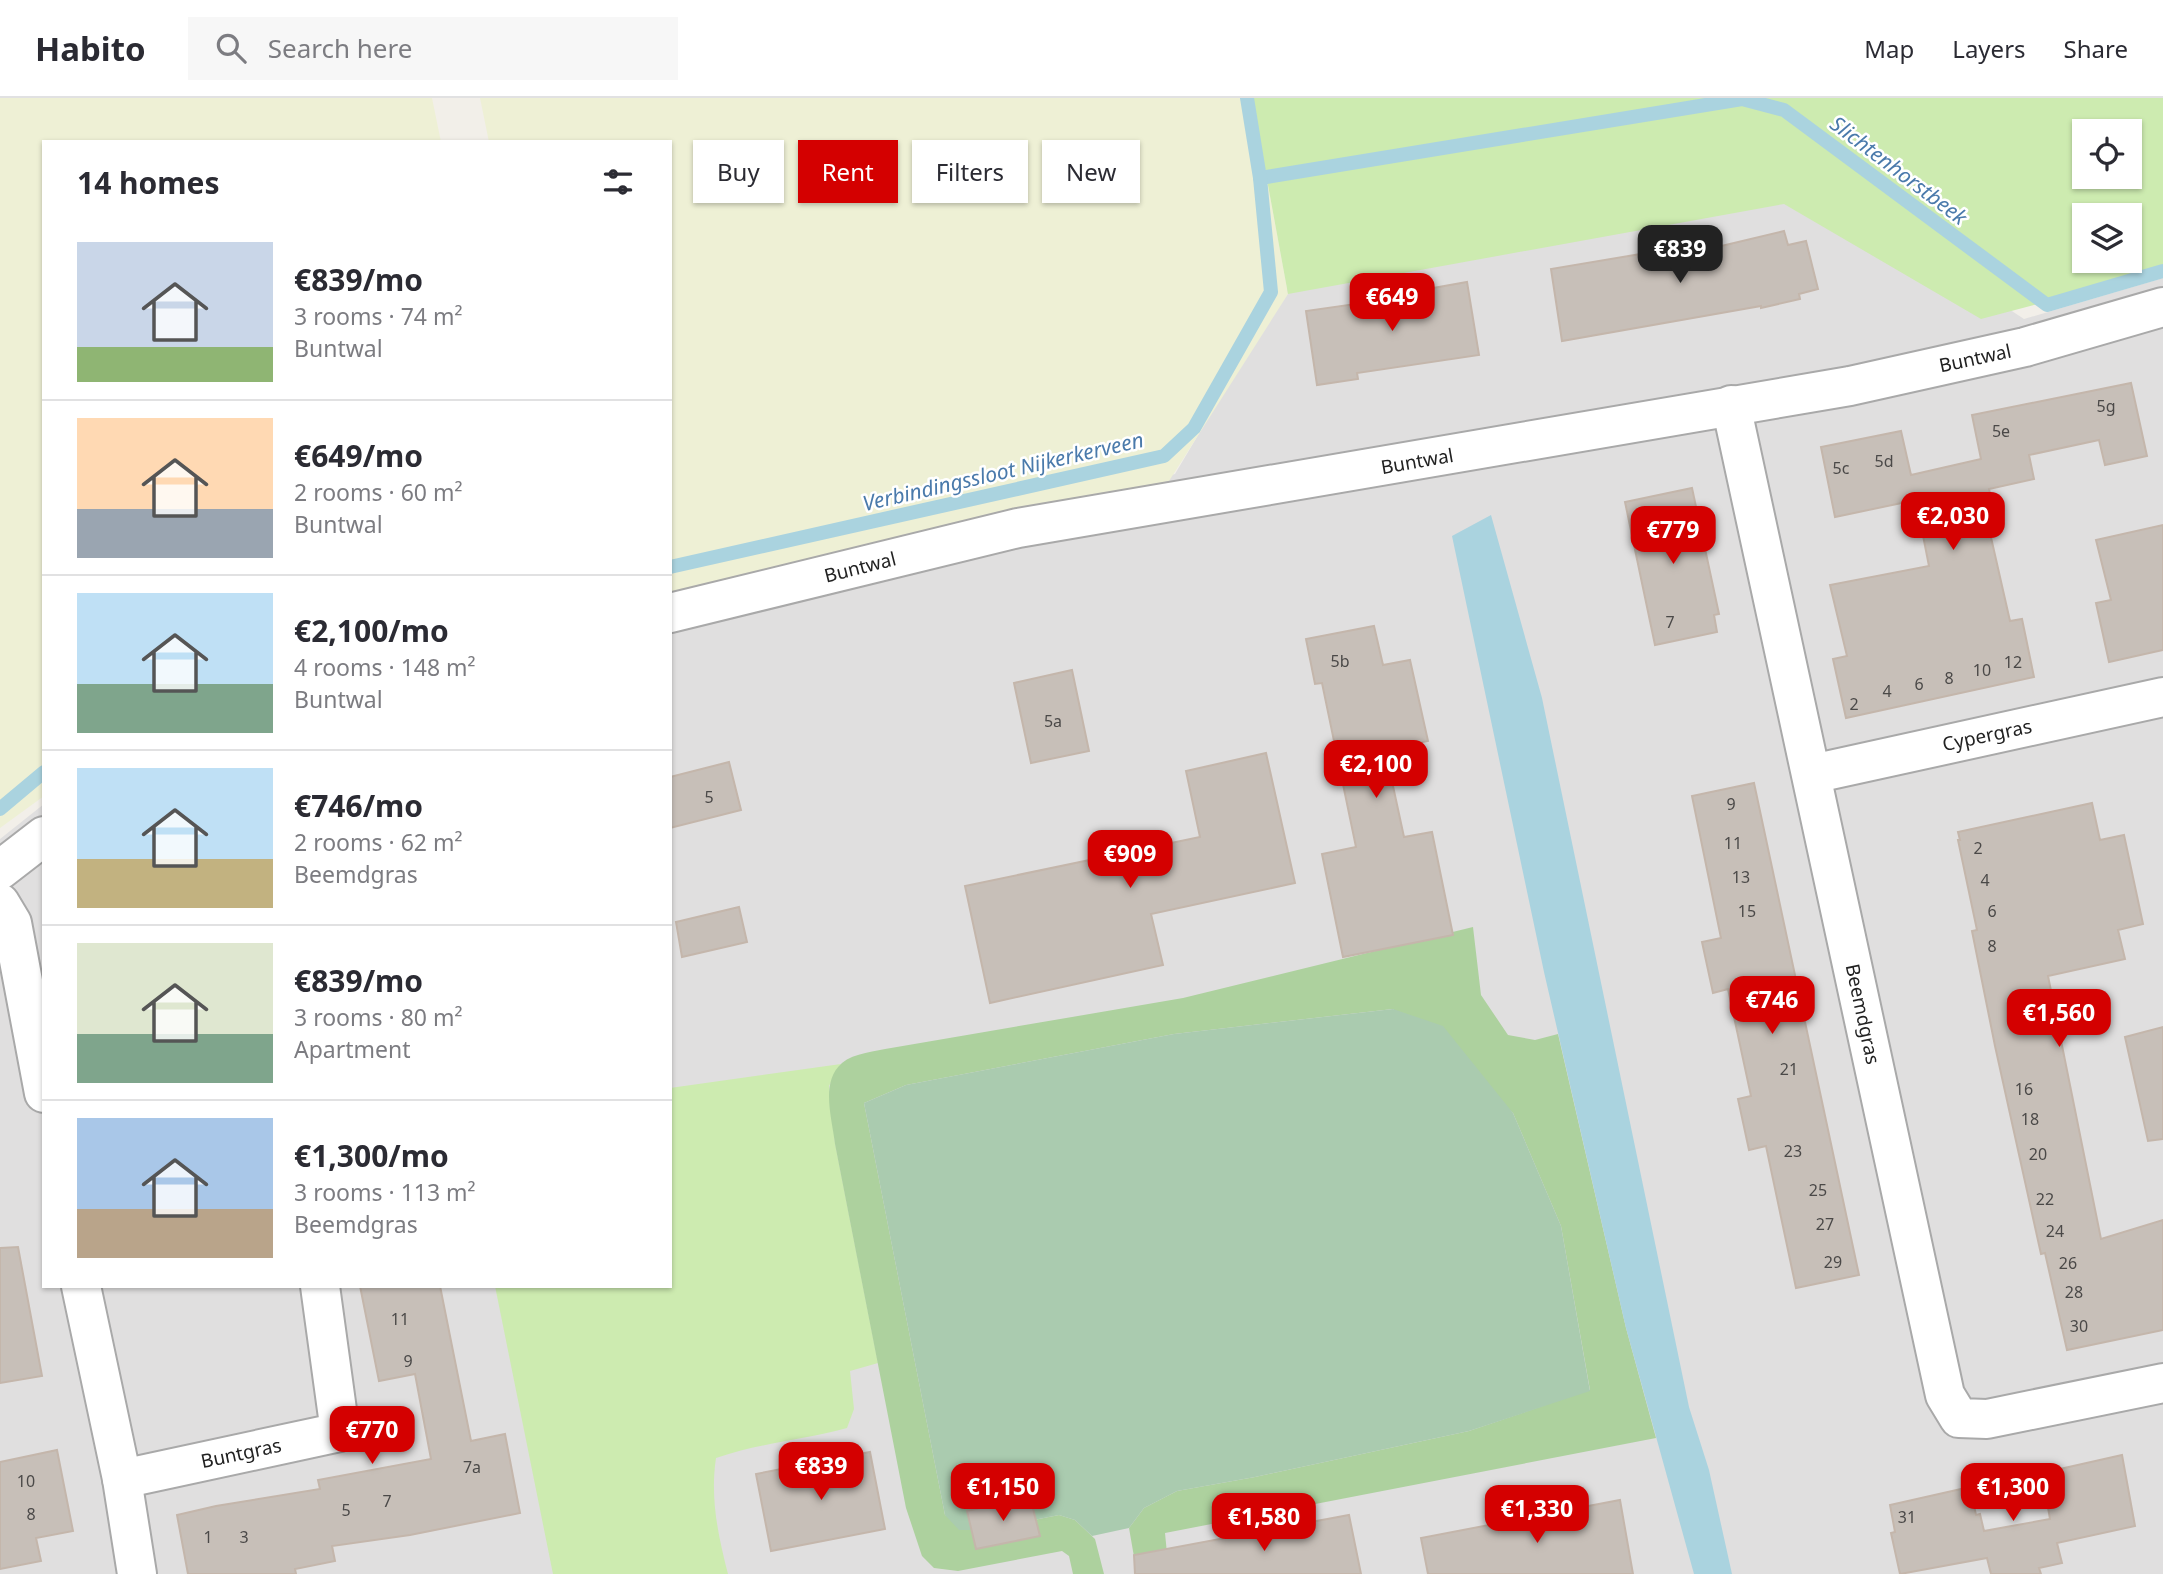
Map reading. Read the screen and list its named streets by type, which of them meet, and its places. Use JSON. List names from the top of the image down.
{
  "streets": {
    "street": [
      "Buntwal",
      "Cypergras",
      "Beemdgras",
      "Buntgras"
    ]
  },
  "crossings": [
    ["Buntwal", "Beemdgras"],
    ["Cypergras", "Beemdgras"]
  ],
  "water": ["Slichtenhorstbeek", "Verbindingssloot Nijkerkerveen"],
  "house_numbers": [
    "5g",
    "5e",
    "5d",
    "5c",
    "7",
    "5b",
    "12",
    "10",
    "8",
    "6",
    "4",
    "2",
    "5a",
    "5",
    "9",
    "11",
    "2",
    "13",
    "4",
    "15",
    "6",
    "8",
    "21",
    "16",
    "18",
    "23",
    "20",
    "25",
    "22",
    "27",
    "24",
    "29",
    "26",
    "28",
    "11",
    "30",
    "9",
    "7a",
    "10",
    "7",
    "5",
    "8",
    "31",
    "1",
    "3"
  ],
  "page": {
    "header": "Habito",
    "search": "Search here",
    "nav": ["Map", "Layers", "Share"],
    "chip": [
      "Buy",
      "Rent",
      "Filters",
      "New"
    ],
    "heading": "14 homes",
    "list": [
      {
        "name": "€839/mo",
        "note": "3 rooms · 74 m² · Buntwal"
      },
      {
        "name": "€649/mo",
        "note": "2 rooms · 60 m² · Buntwal"
      },
      {
        "name": "€2,100/mo",
        "note": "4 rooms · 148 m² · Buntwal"
      },
      {
        "name": "€746/mo",
        "note": "2 rooms · 62 m² · Beemdgras"
      },
      {
        "name": "€839/mo",
        "note": "3 rooms · 80 m² · Apartment"
      },
      {
        "name": "€1,300/mo",
        "note": "3 rooms · 113 m² · Beemdgras"
      }
    ],
    "price": [
      "€839",
      "€649",
      "€2,030",
      "€779",
      "€2,100",
      "€909",
      "€746",
      "€1,560",
      "€770",
      "€839",
      "€1,150",
      "€1,300",
      "€1,330",
      "€1,580"
    ]
  }
}
